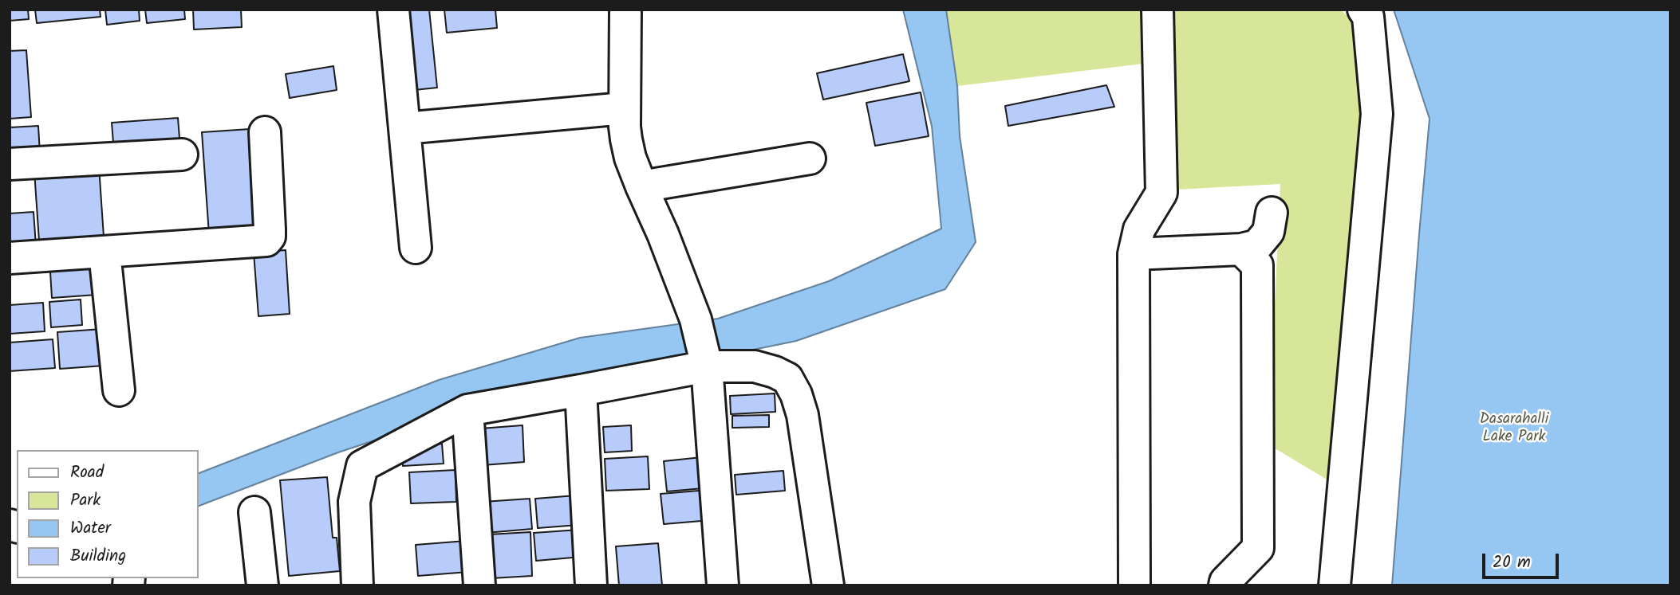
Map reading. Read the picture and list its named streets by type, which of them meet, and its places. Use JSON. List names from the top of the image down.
{
  "parks": ["Dasarahalli Lake Park"],
  "legend": [
    "Road",
    "Park",
    "Water",
    "Building"
  ],
  "scale_bar": "20 m"
}
